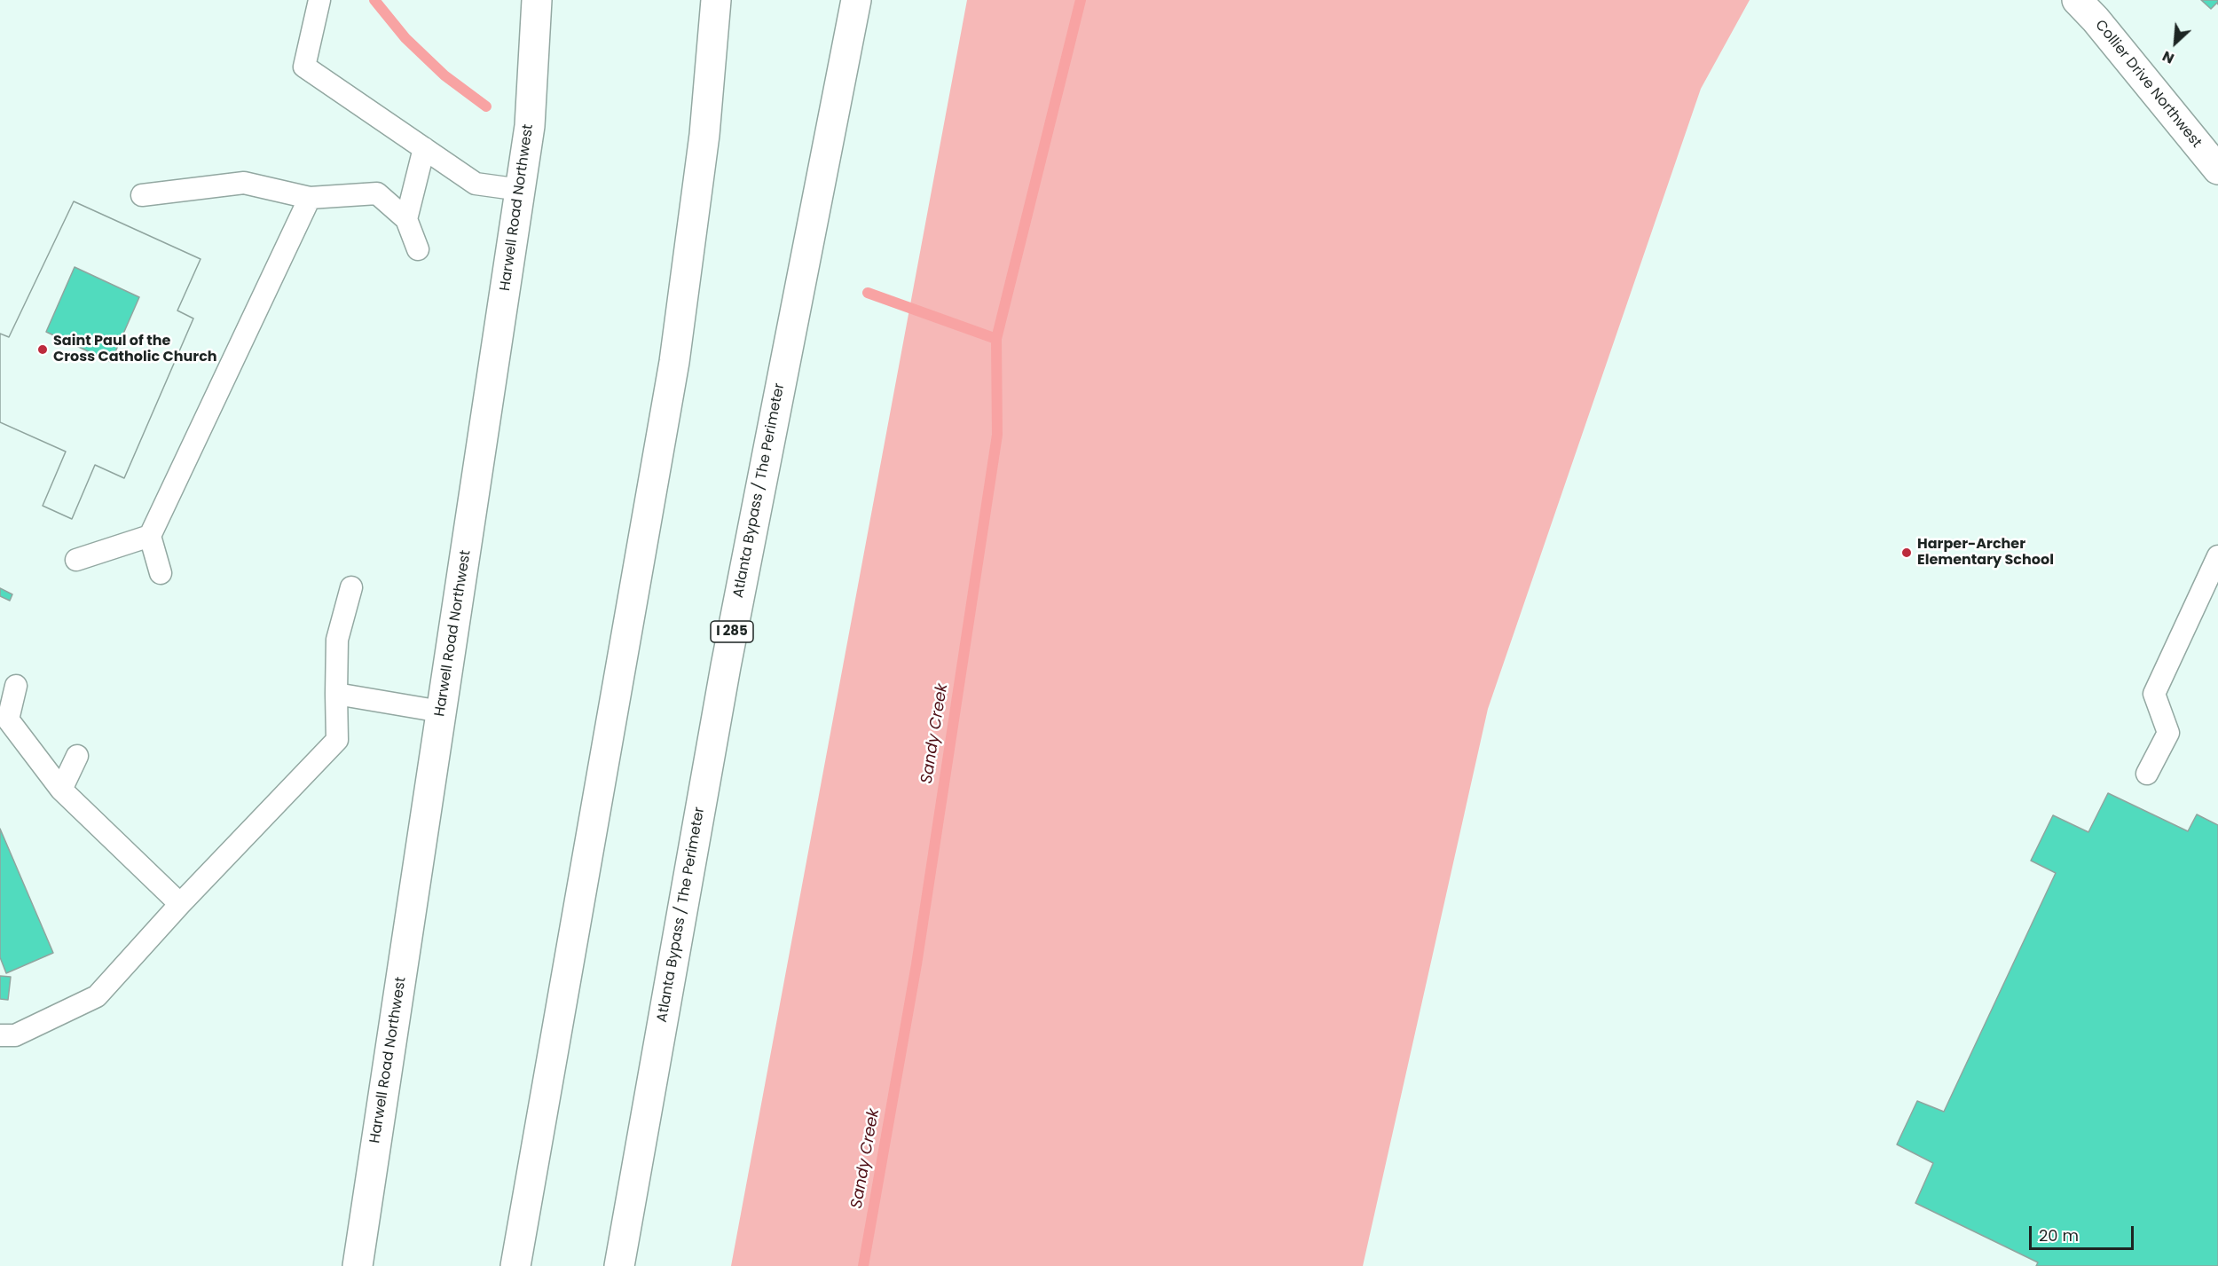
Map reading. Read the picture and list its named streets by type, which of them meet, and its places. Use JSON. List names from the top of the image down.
{
  "streets": {
    "main road": [
      "Collier Drive Northwest",
      "Harwell Road Northwest",
      "Atlanta Bypass / The Perimeter",
      "I 285"
    ]
  },
  "water": ["Sandy Creek"],
  "places": ["Saint Paul of the Cross Catholic Church", "Harper-Archer Elementary School"],
  "scale_bar": "20 m",
  "north": "bottom left"
}
